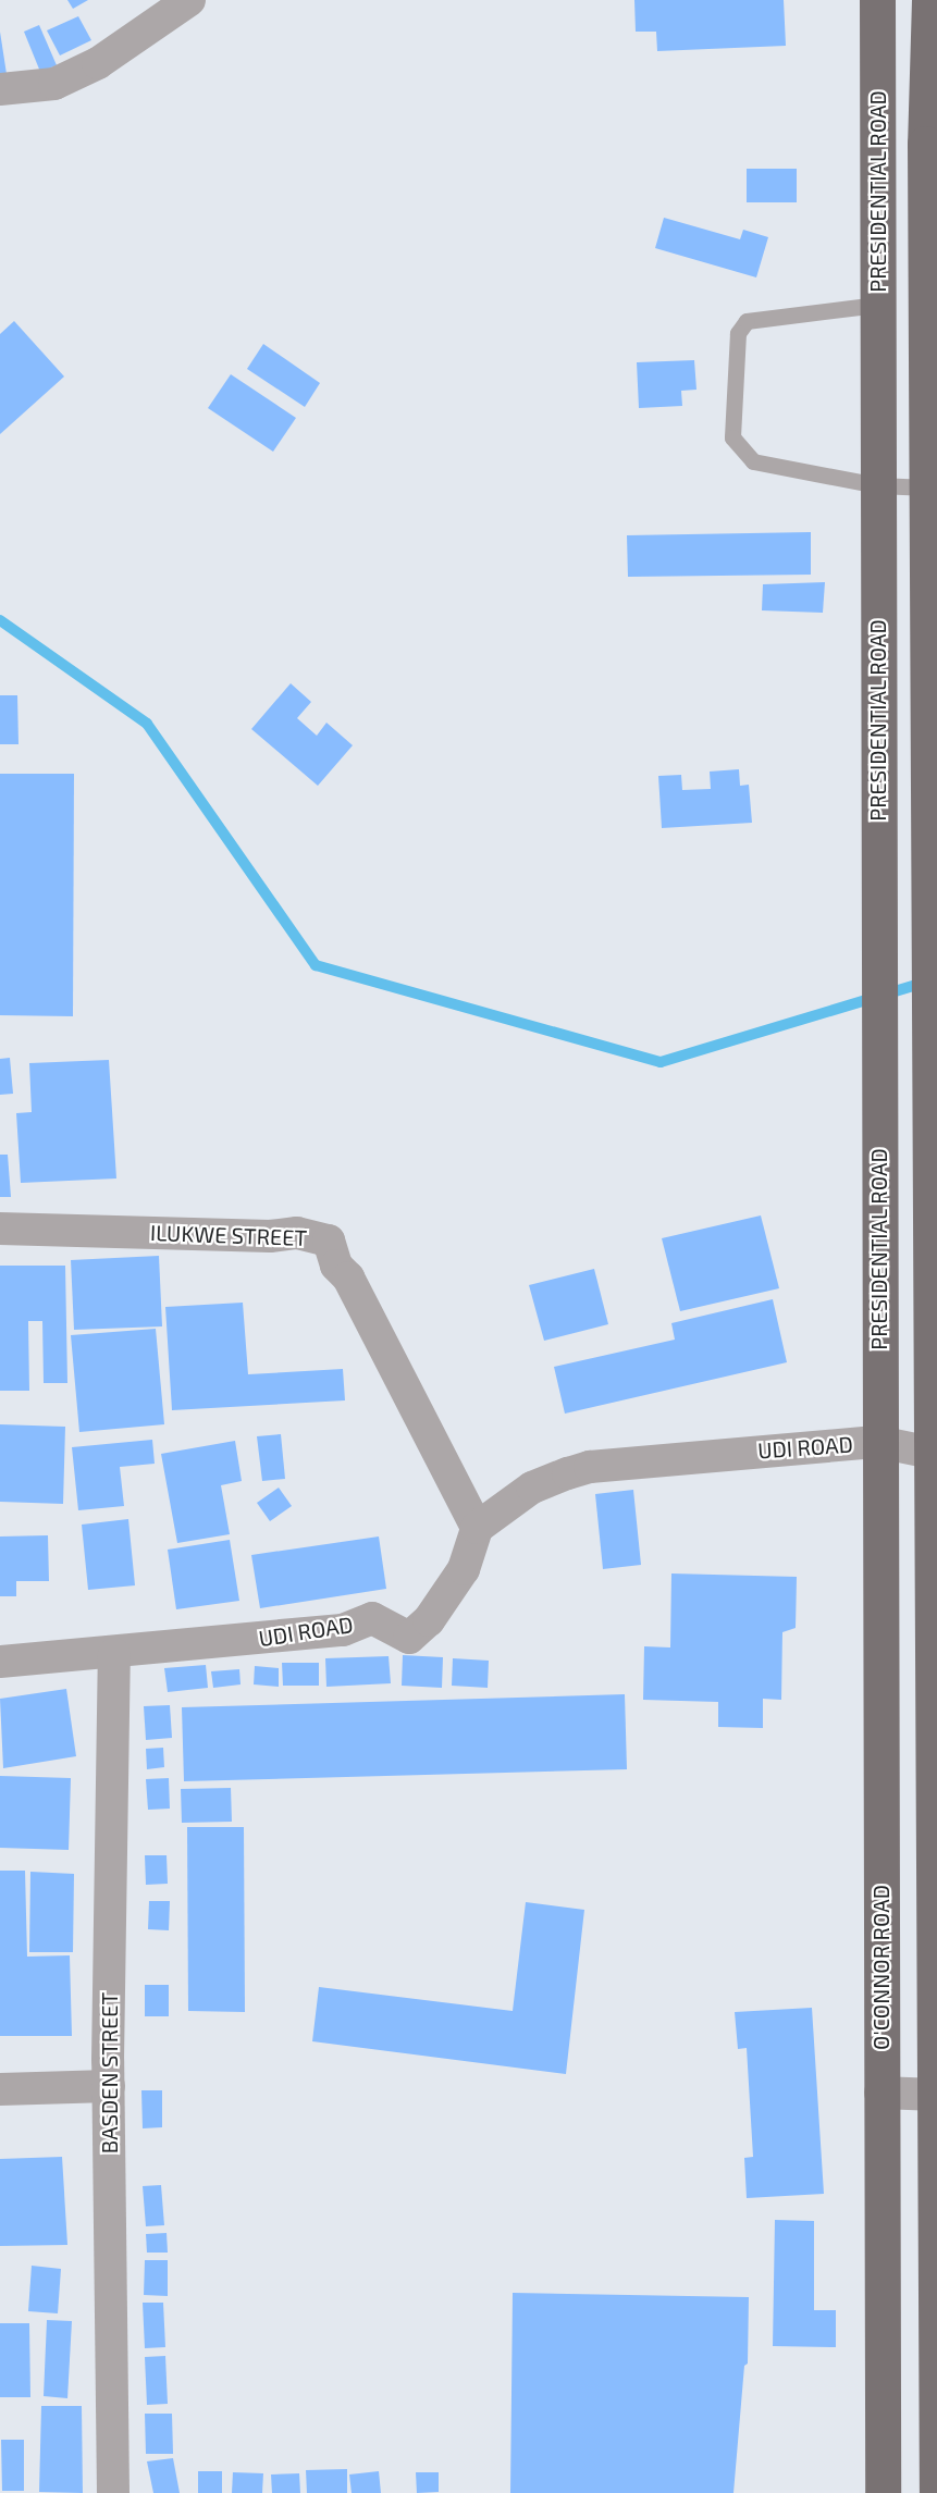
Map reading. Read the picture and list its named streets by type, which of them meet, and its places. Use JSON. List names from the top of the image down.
{
  "streets": {
    "main road": ["PRESIDENTIAL ROAD", "O'CONNOR ROAD"],
    "street": ["ILUKWE STREET", "UDI ROAD", "BASDEN STREET"]
  },
  "crossings": [
    ["PRESIDENTIAL ROAD", "UDI ROAD"],
    ["PRESIDENTIAL ROAD", "O'CONNOR ROAD"],
    ["ILUKWE STREET", "UDI ROAD"],
    ["UDI ROAD", "O'CONNOR ROAD"],
    ["UDI ROAD", "BASDEN STREET"]
  ]
}
